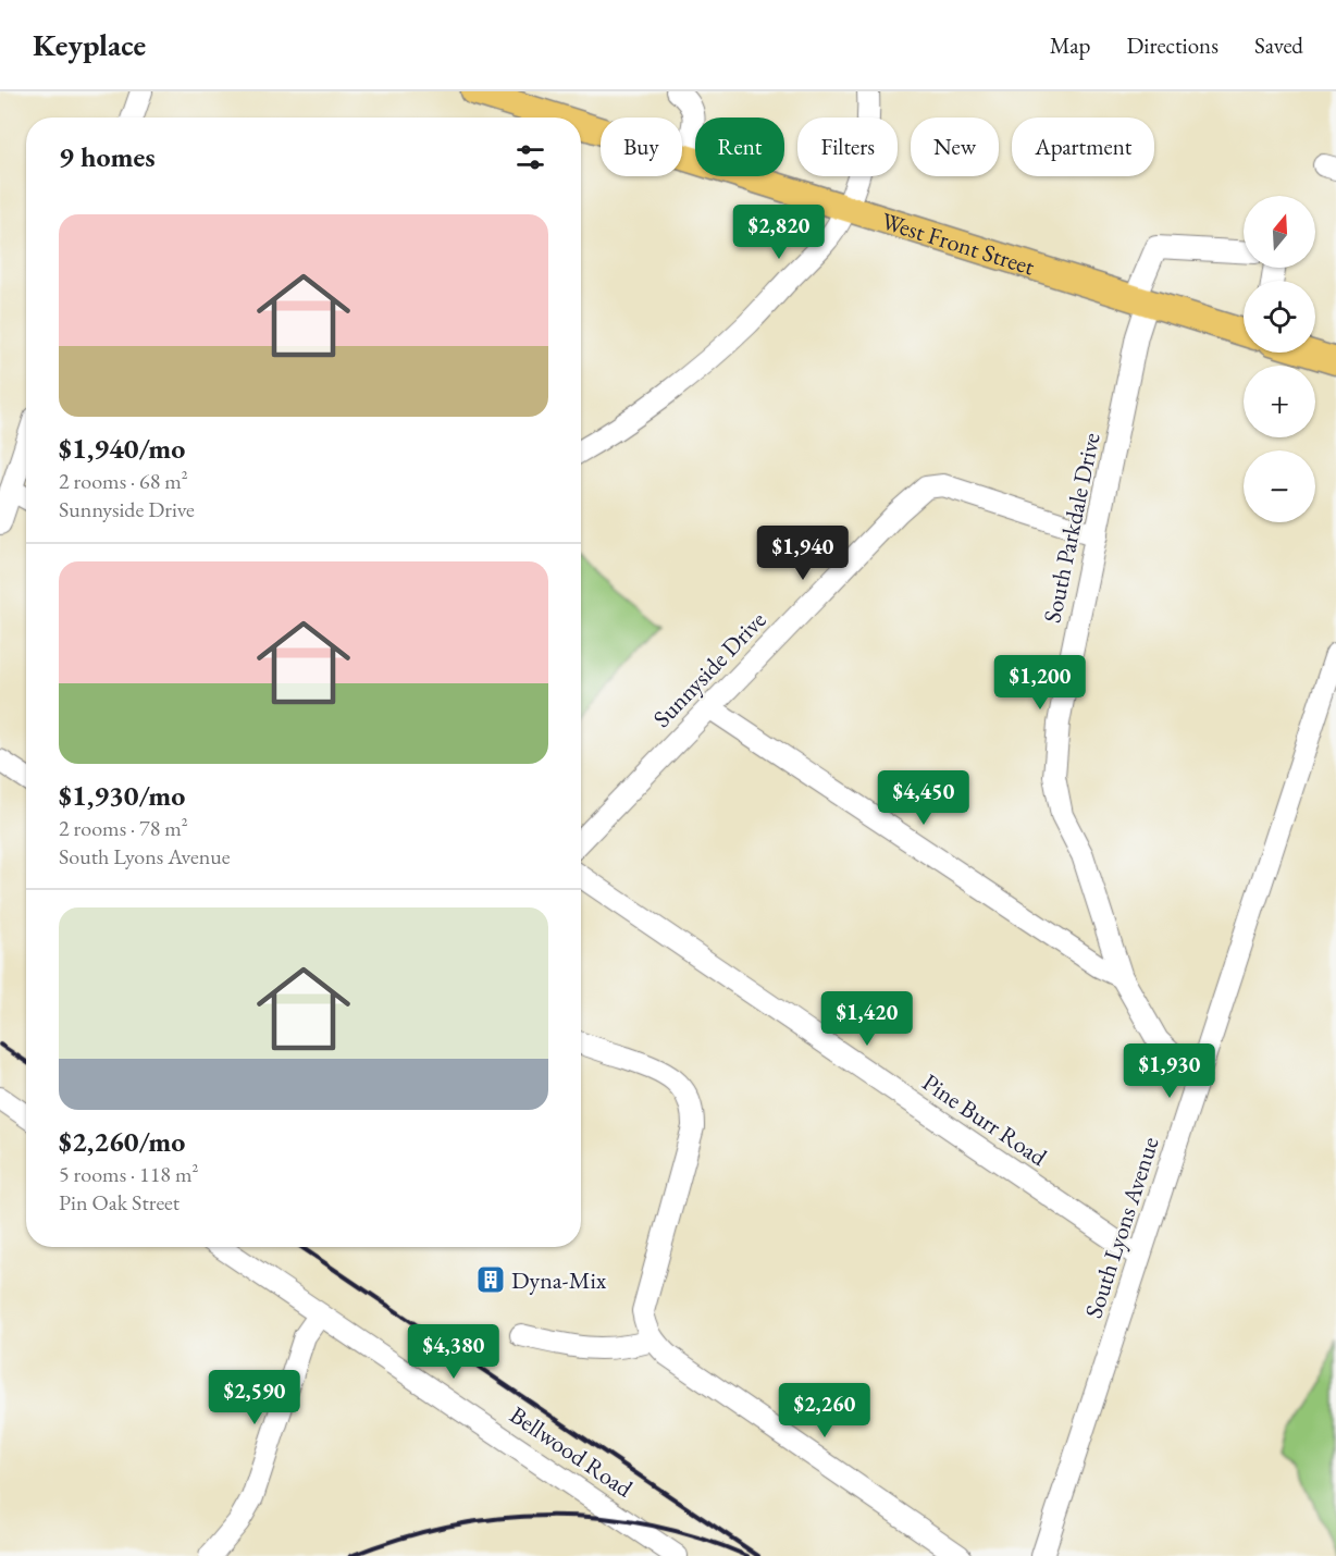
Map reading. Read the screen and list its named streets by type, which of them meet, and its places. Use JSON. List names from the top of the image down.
{
  "streets": {
    "main road": ["West Front Street"],
    "street": [
      "South Parkdale Drive",
      "Sunnyside Drive",
      "Pine Burr Road",
      "South Lyons Avenue",
      "Bellwood Road"
    ]
  },
  "crossings": [
    ["West Front Street", "South Parkdale Drive"],
    ["South Parkdale Drive", "Sunnyside Drive"],
    ["South Parkdale Drive", "South Lyons Avenue"],
    ["Pine Burr Road", "South Lyons Avenue"]
  ],
  "places": {
    "building": ["Dyna-Mix"]
  },
  "north": "top",
  "page": {
    "header": "Keyplace",
    "nav": ["Map", "Directions", "Saved"],
    "chip": [
      "Buy",
      "Rent",
      "Filters",
      "New",
      "Apartment"
    ],
    "heading": "9 homes",
    "map_buttons": ["+", "−"],
    "list": [
      {
        "name": "$1,940/mo",
        "note": "2 rooms · 68 m² · Sunnyside Drive"
      },
      {
        "name": "$1,930/mo",
        "note": "2 rooms · 78 m² · South Lyons Avenue"
      },
      {
        "name": "$2,260/mo",
        "note": "5 rooms · 118 m² · Pin Oak Street"
      }
    ],
    "price": [
      "$2,820",
      "$1,940",
      "$1,200",
      "$4,450",
      "$1,420",
      "$1,930",
      "$4,380",
      "$2,590",
      "$2,260"
    ]
  }
}
